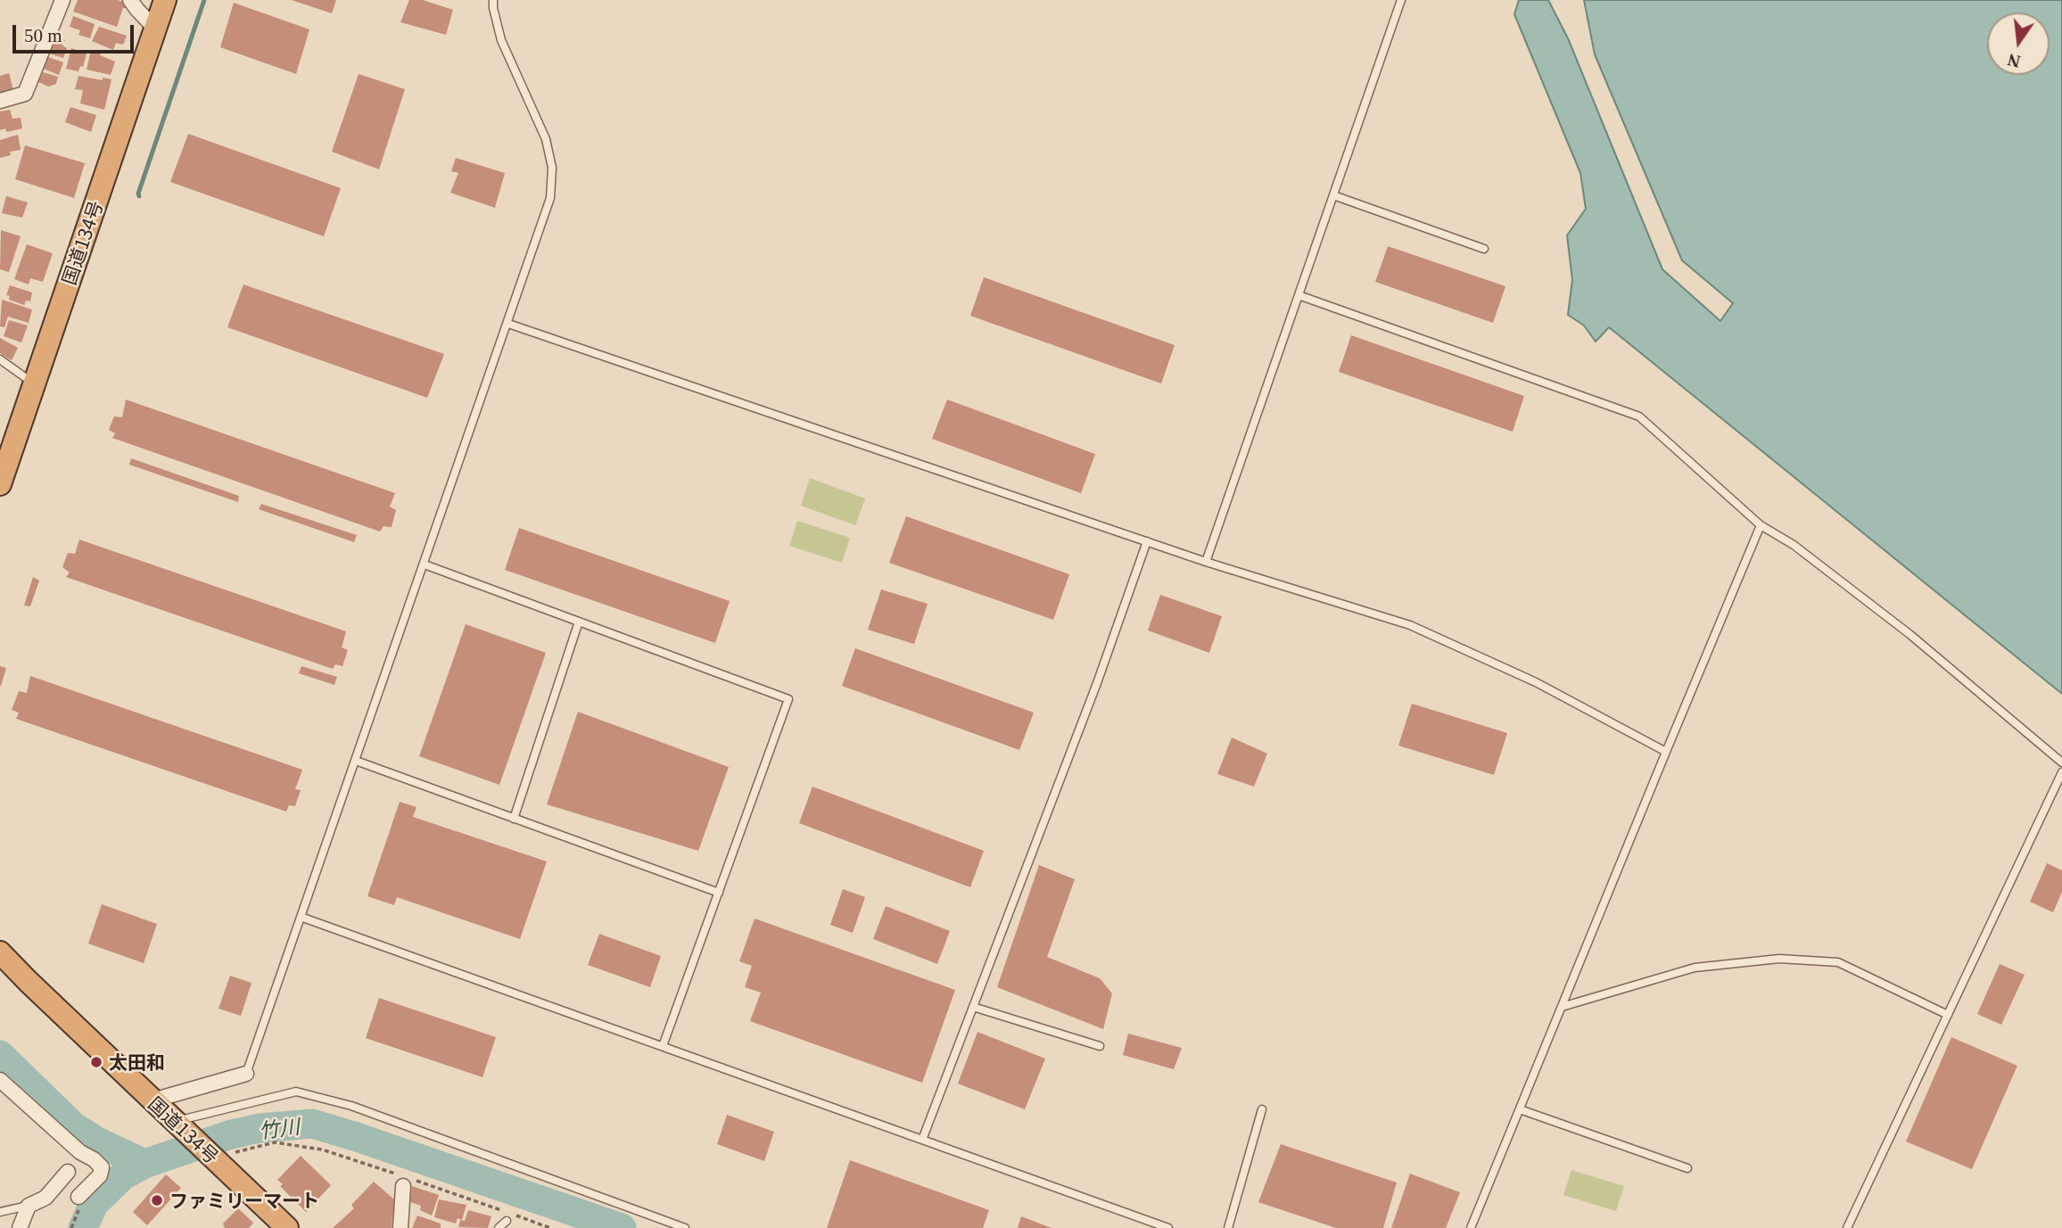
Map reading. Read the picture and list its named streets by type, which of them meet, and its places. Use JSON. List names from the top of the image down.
{
  "streets": {
    "highway": ["国道134号"]
  },
  "water": ["竹川"],
  "places": ["太田和", "ファミリーマート"],
  "scale_bar": "50 m",
  "north": "bottom"
}
